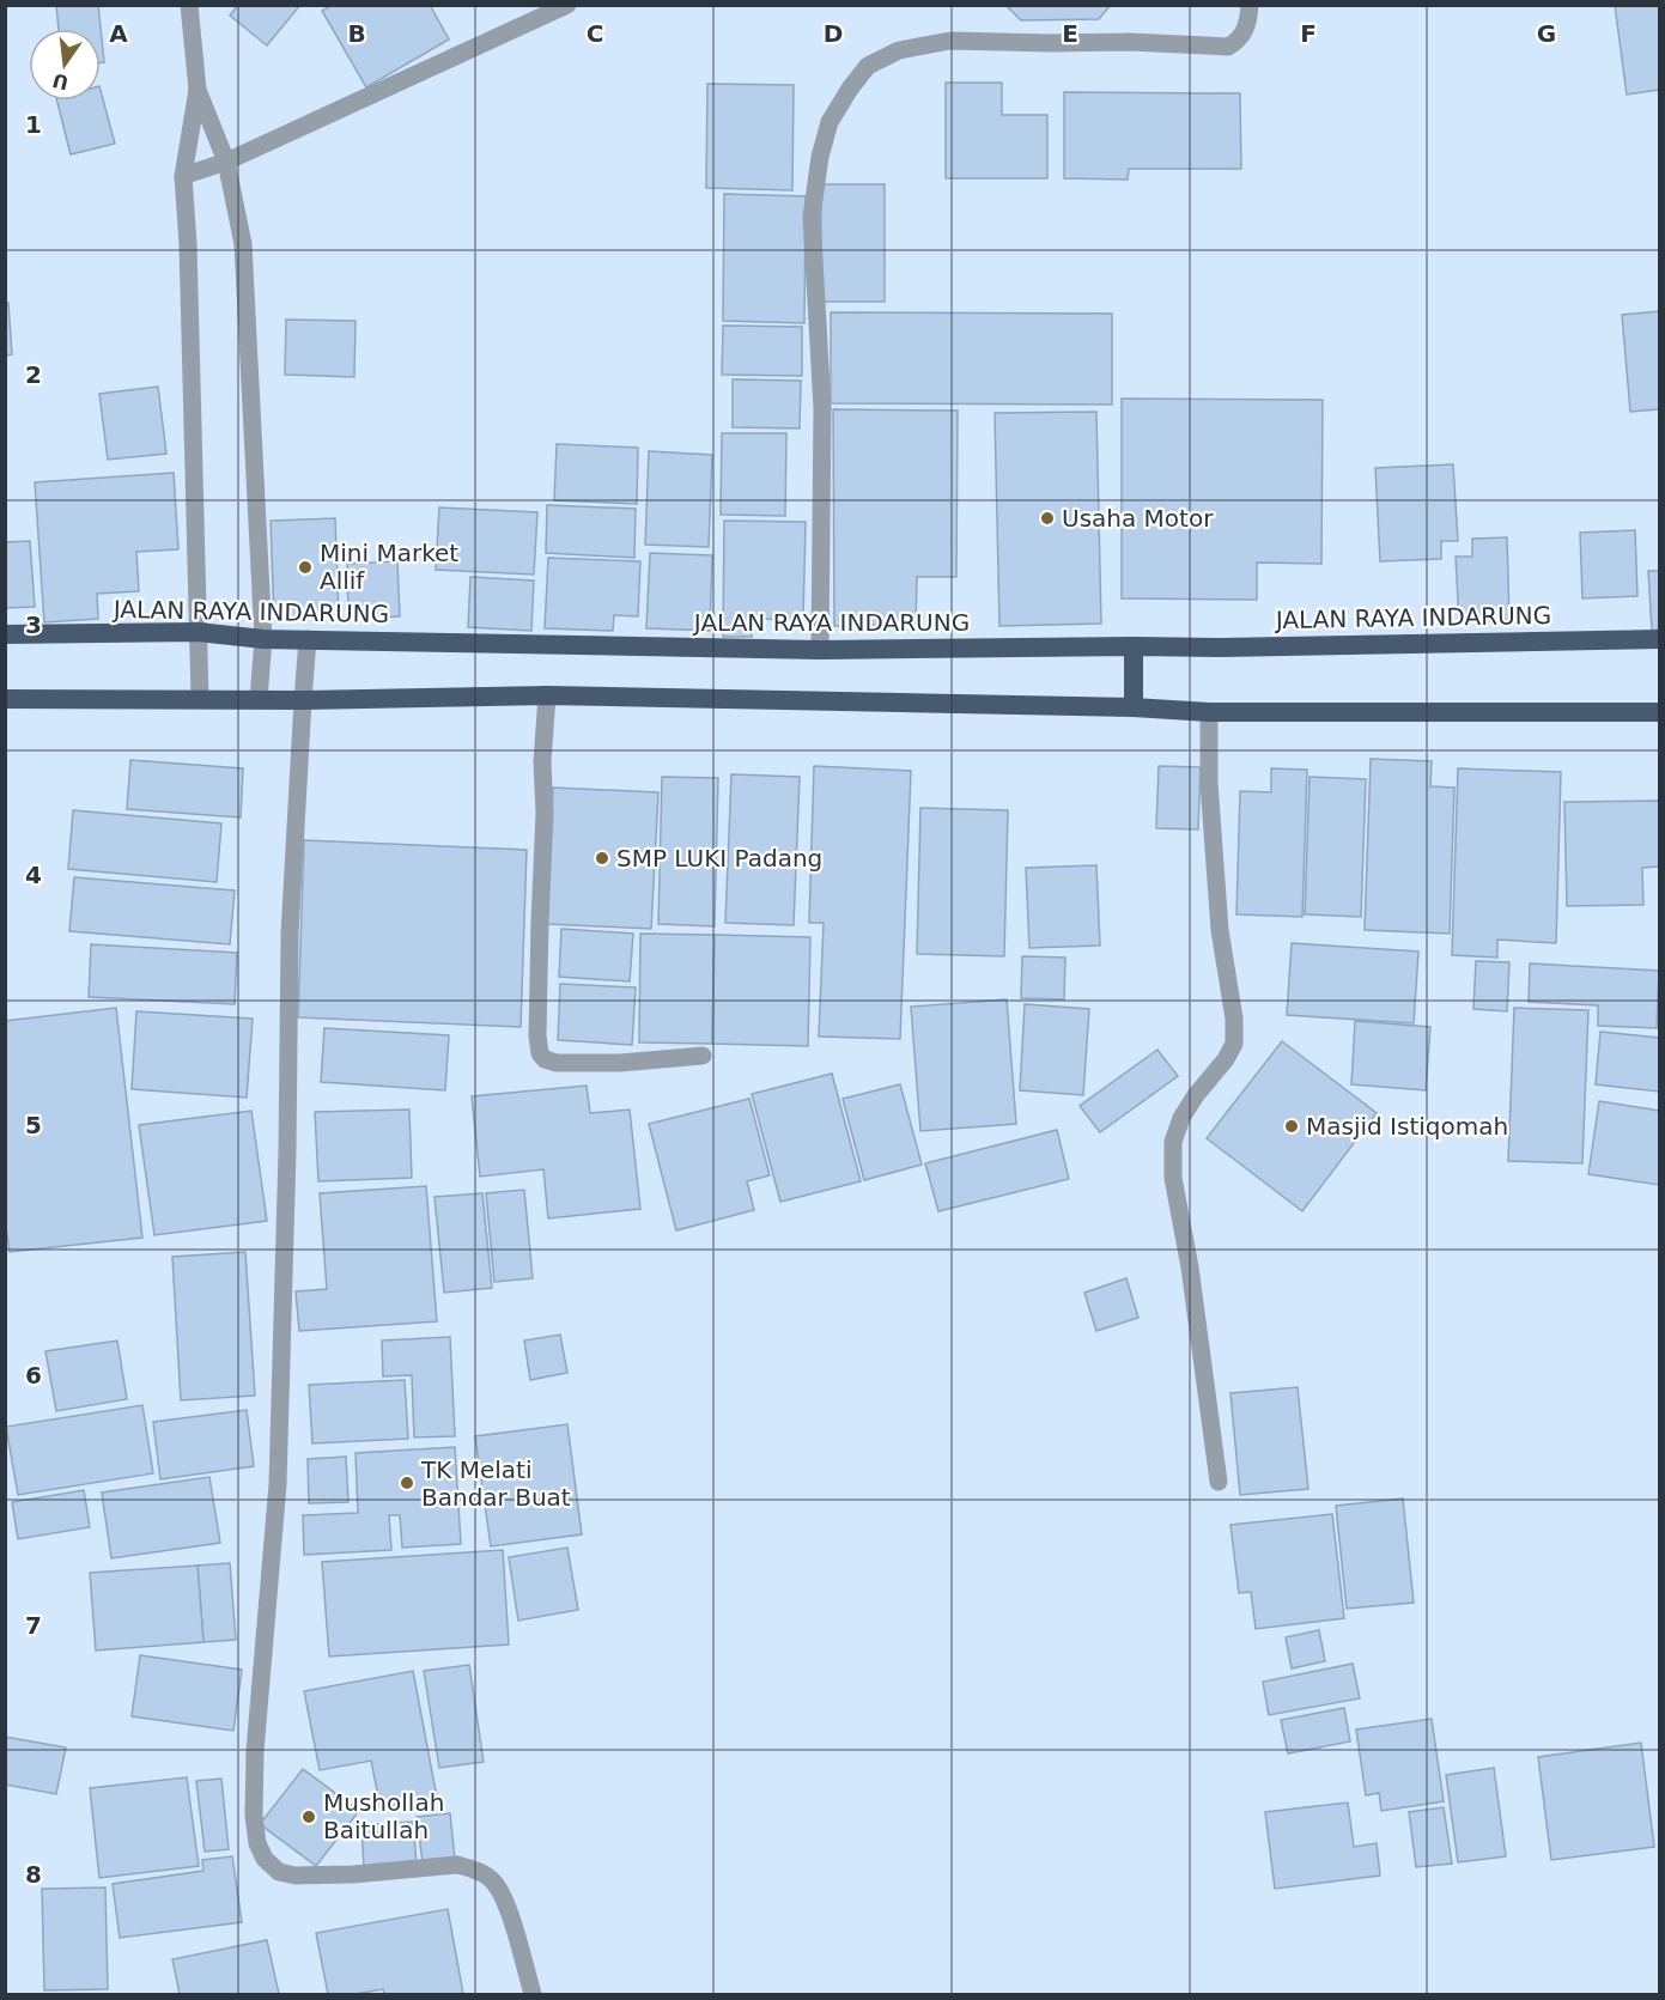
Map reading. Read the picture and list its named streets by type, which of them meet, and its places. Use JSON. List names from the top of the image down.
{
  "streets": {
    "highway": ["JALAN RAYA INDARUNG"]
  },
  "places": [
    "Usaha Motor",
    "Mini Market Allif",
    "SMP LUKI Padang",
    "Masjid Istiqomah",
    "TK Melati Bandar Buat",
    "Mushollah Baitullah"
  ],
  "north": "bottom",
  "grid": {
    "columns": [
      "A",
      "B",
      "C",
      "D",
      "E",
      "F",
      "G"
    ],
    "rows": [
      "1",
      "2",
      "3",
      "4",
      "5",
      "6",
      "7",
      "8"
    ]
  }
}
